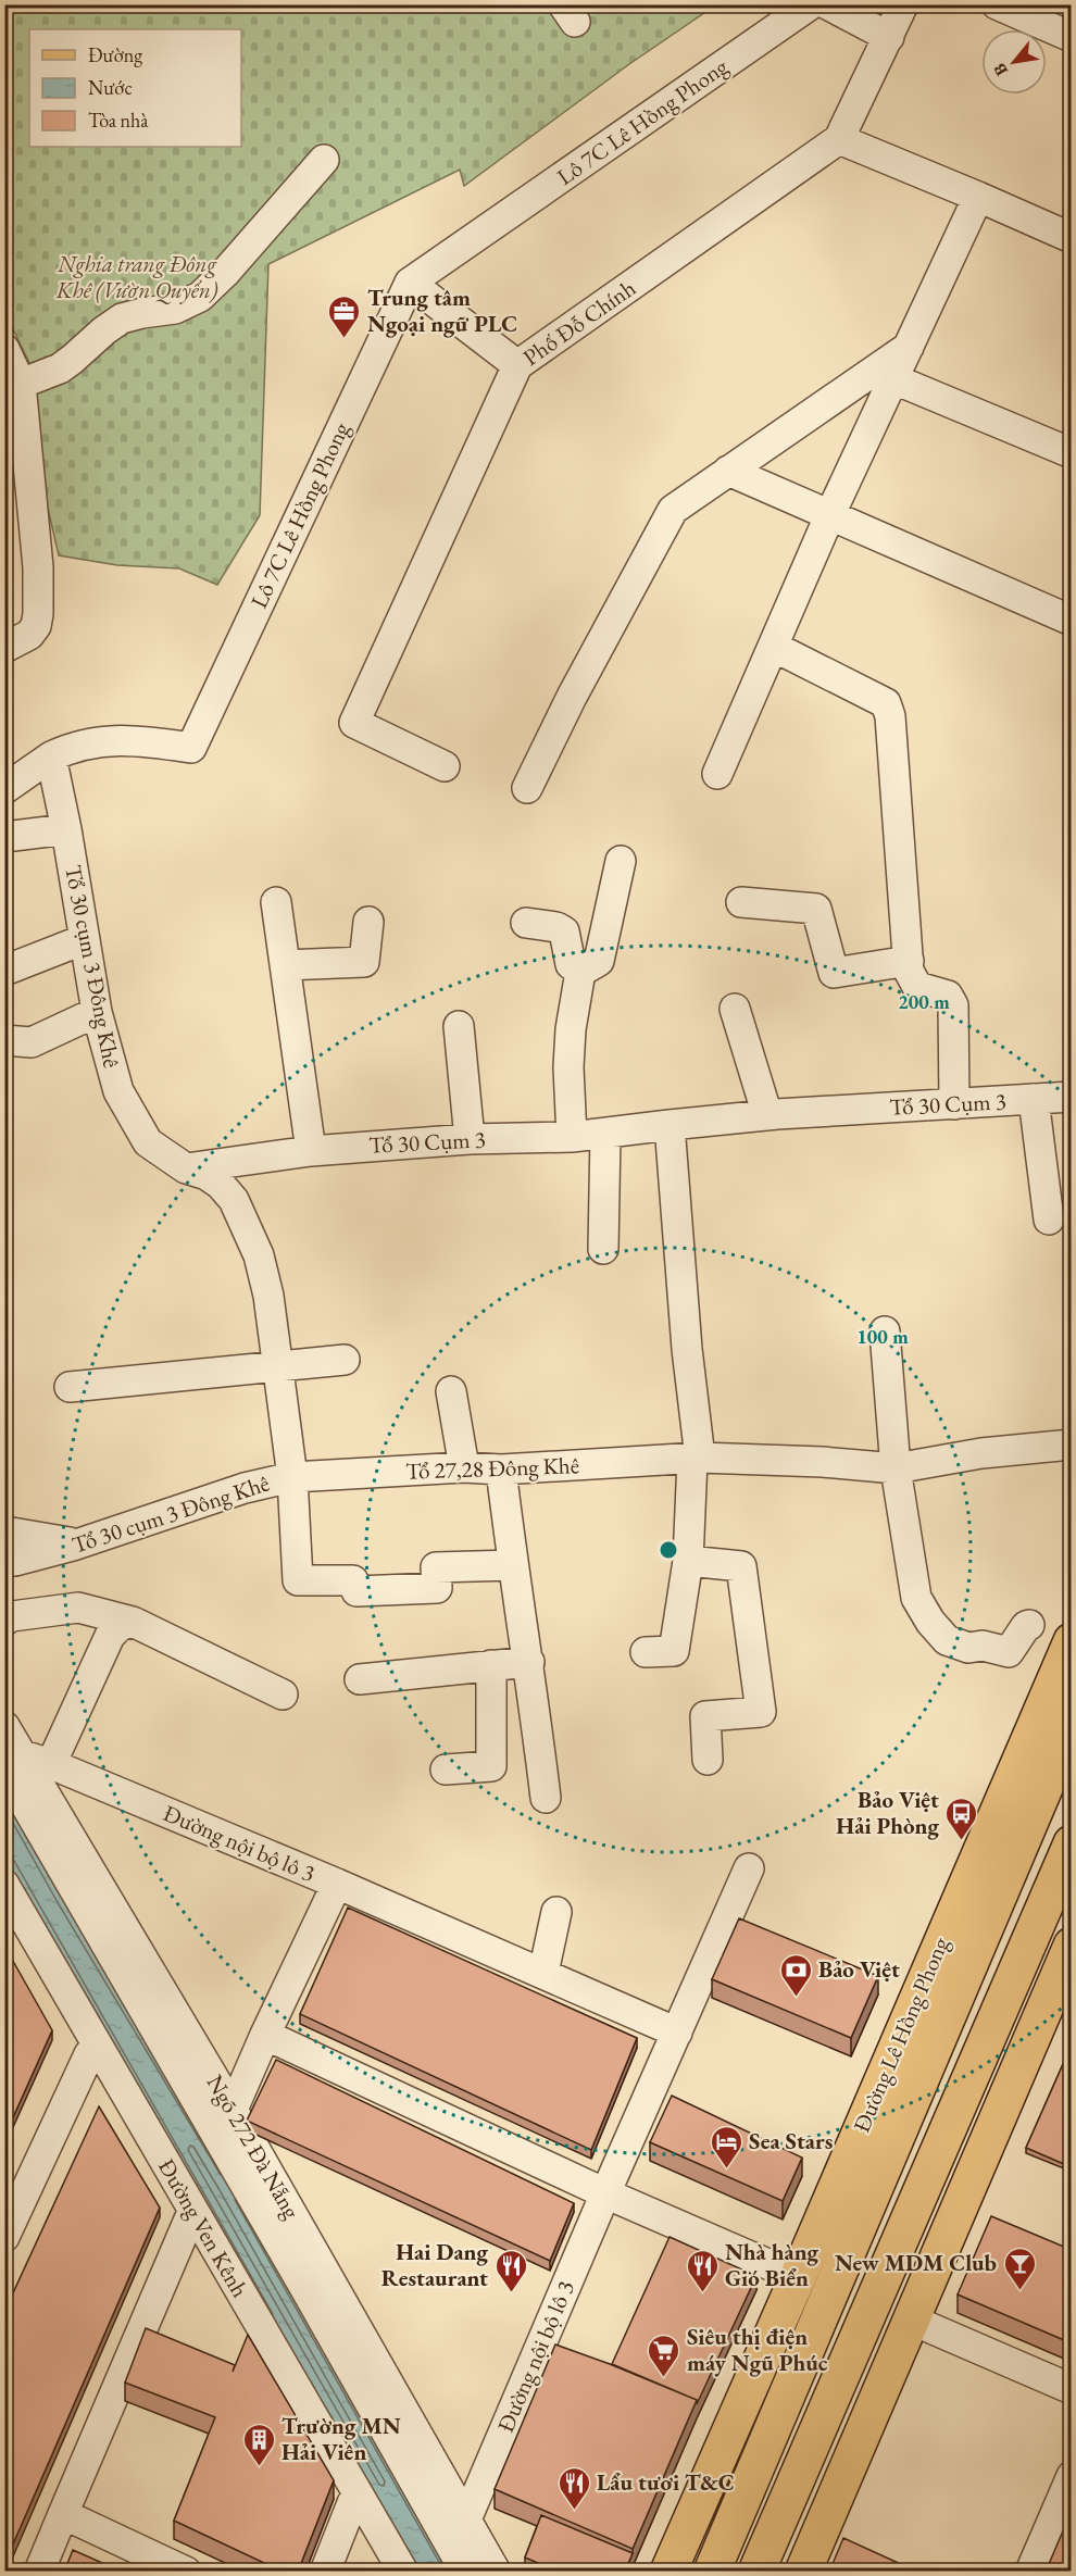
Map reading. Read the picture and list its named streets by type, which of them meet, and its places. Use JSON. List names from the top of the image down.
{
  "streets": {
    "main road": ["Đường Lê Hồng Phong"],
    "street": [
      "Lô 7C Lê Hồng Phong",
      "Phố Đỗ Chính",
      "Tổ 30 cụm 3 Đông Khê",
      "Tổ 30 Cụm 3",
      "Tổ 27,28 Đông Khê",
      "Đường nội bộ lô 3",
      "Ngõ 272 Đà Nẵng",
      "Đường Ven Kênh"
    ]
  },
  "crossings": [
    ["Lô 7C Lê Hồng Phong", "Tổ 30 cụm 3 Đông Khê"],
    ["Tổ 30 cụm 3 Đông Khê", "Tổ 30 Cụm 3"],
    ["Tổ 30 cụm 3 Đông Khê", "Tổ 27,28 Đông Khê"],
    ["Đường nội bộ lô 3", "Ngõ 272 Đà Nẵng"]
  ],
  "parks": ["Nghia trang Đông Khê (Vườn Quyến)"],
  "places": {
    "office": ["Trung tâm Ngoại ngữ PLC"],
    "bus stop": ["Bảo Việt Hải Phòng"],
    "bank": ["Bảo Việt"],
    "hotel": ["Sea Stars"],
    "bar": ["New MDM Club"],
    "restaurant": ["Hai Dang Restaurant", "Nhà hàng Gió Biển", "Lẩu tươi T&C"],
    "supermarket": ["Siêu thị điện máy Ngũ Phúc"],
    "building": ["Trường MN Hải Viên"]
  },
  "legend": ["Đường", "Nước", "Tòa nhà"],
  "north": "bottom left",
  "rings": ["200 m", "100 m"]
}
